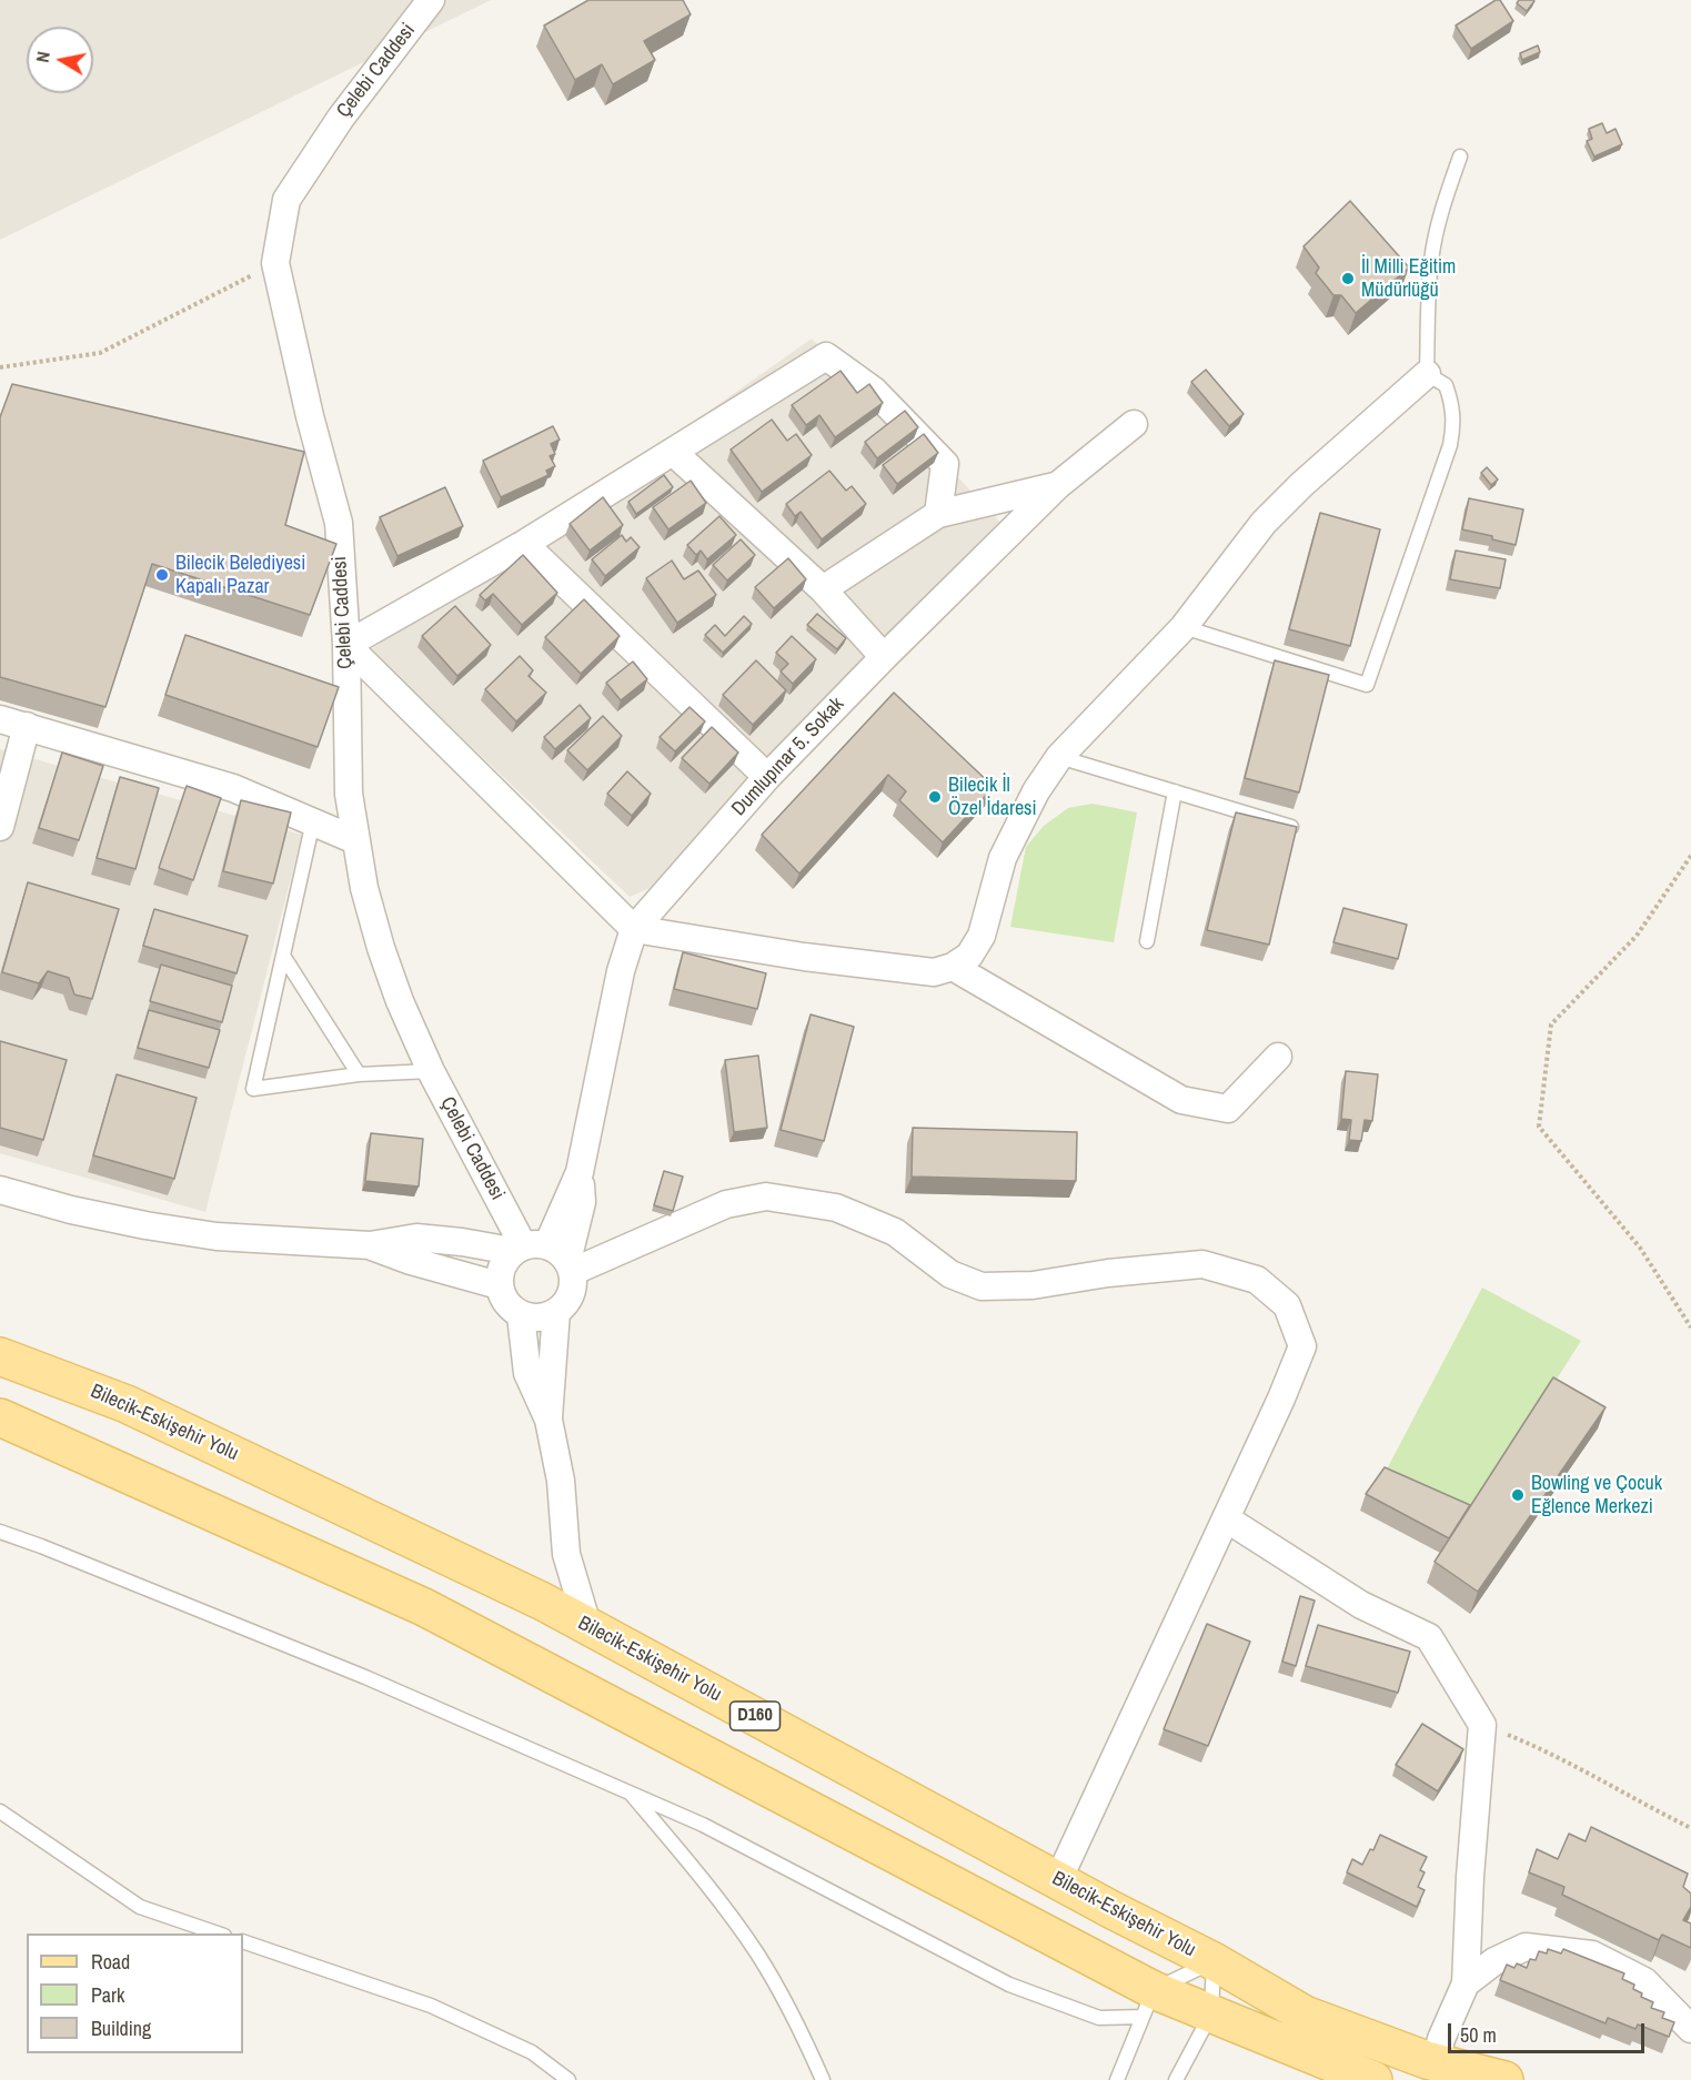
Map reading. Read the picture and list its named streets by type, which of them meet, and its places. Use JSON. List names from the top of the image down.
{
  "streets": {
    "main road": ["Bilecik-Eskişehir Yolu", "D160"],
    "street": ["Çelebi Caddesi", "Dumlupınar 5. Sokak"]
  },
  "crossings": [
    ["Çelebi Caddesi", "Dumlupınar 5. Sokak"]
  ],
  "places": [
    "İl Milli Eğitim Müdürlüğü",
    "Bilecik Belediyesi Kapalı Pazar",
    "Bilecik İl Özel İdaresi",
    "Bowling ve Çocuk Eğlence Merkezi"
  ],
  "legend": ["Road", "Park", "Building"],
  "scale_bar": "50 m",
  "north": "left"
}
